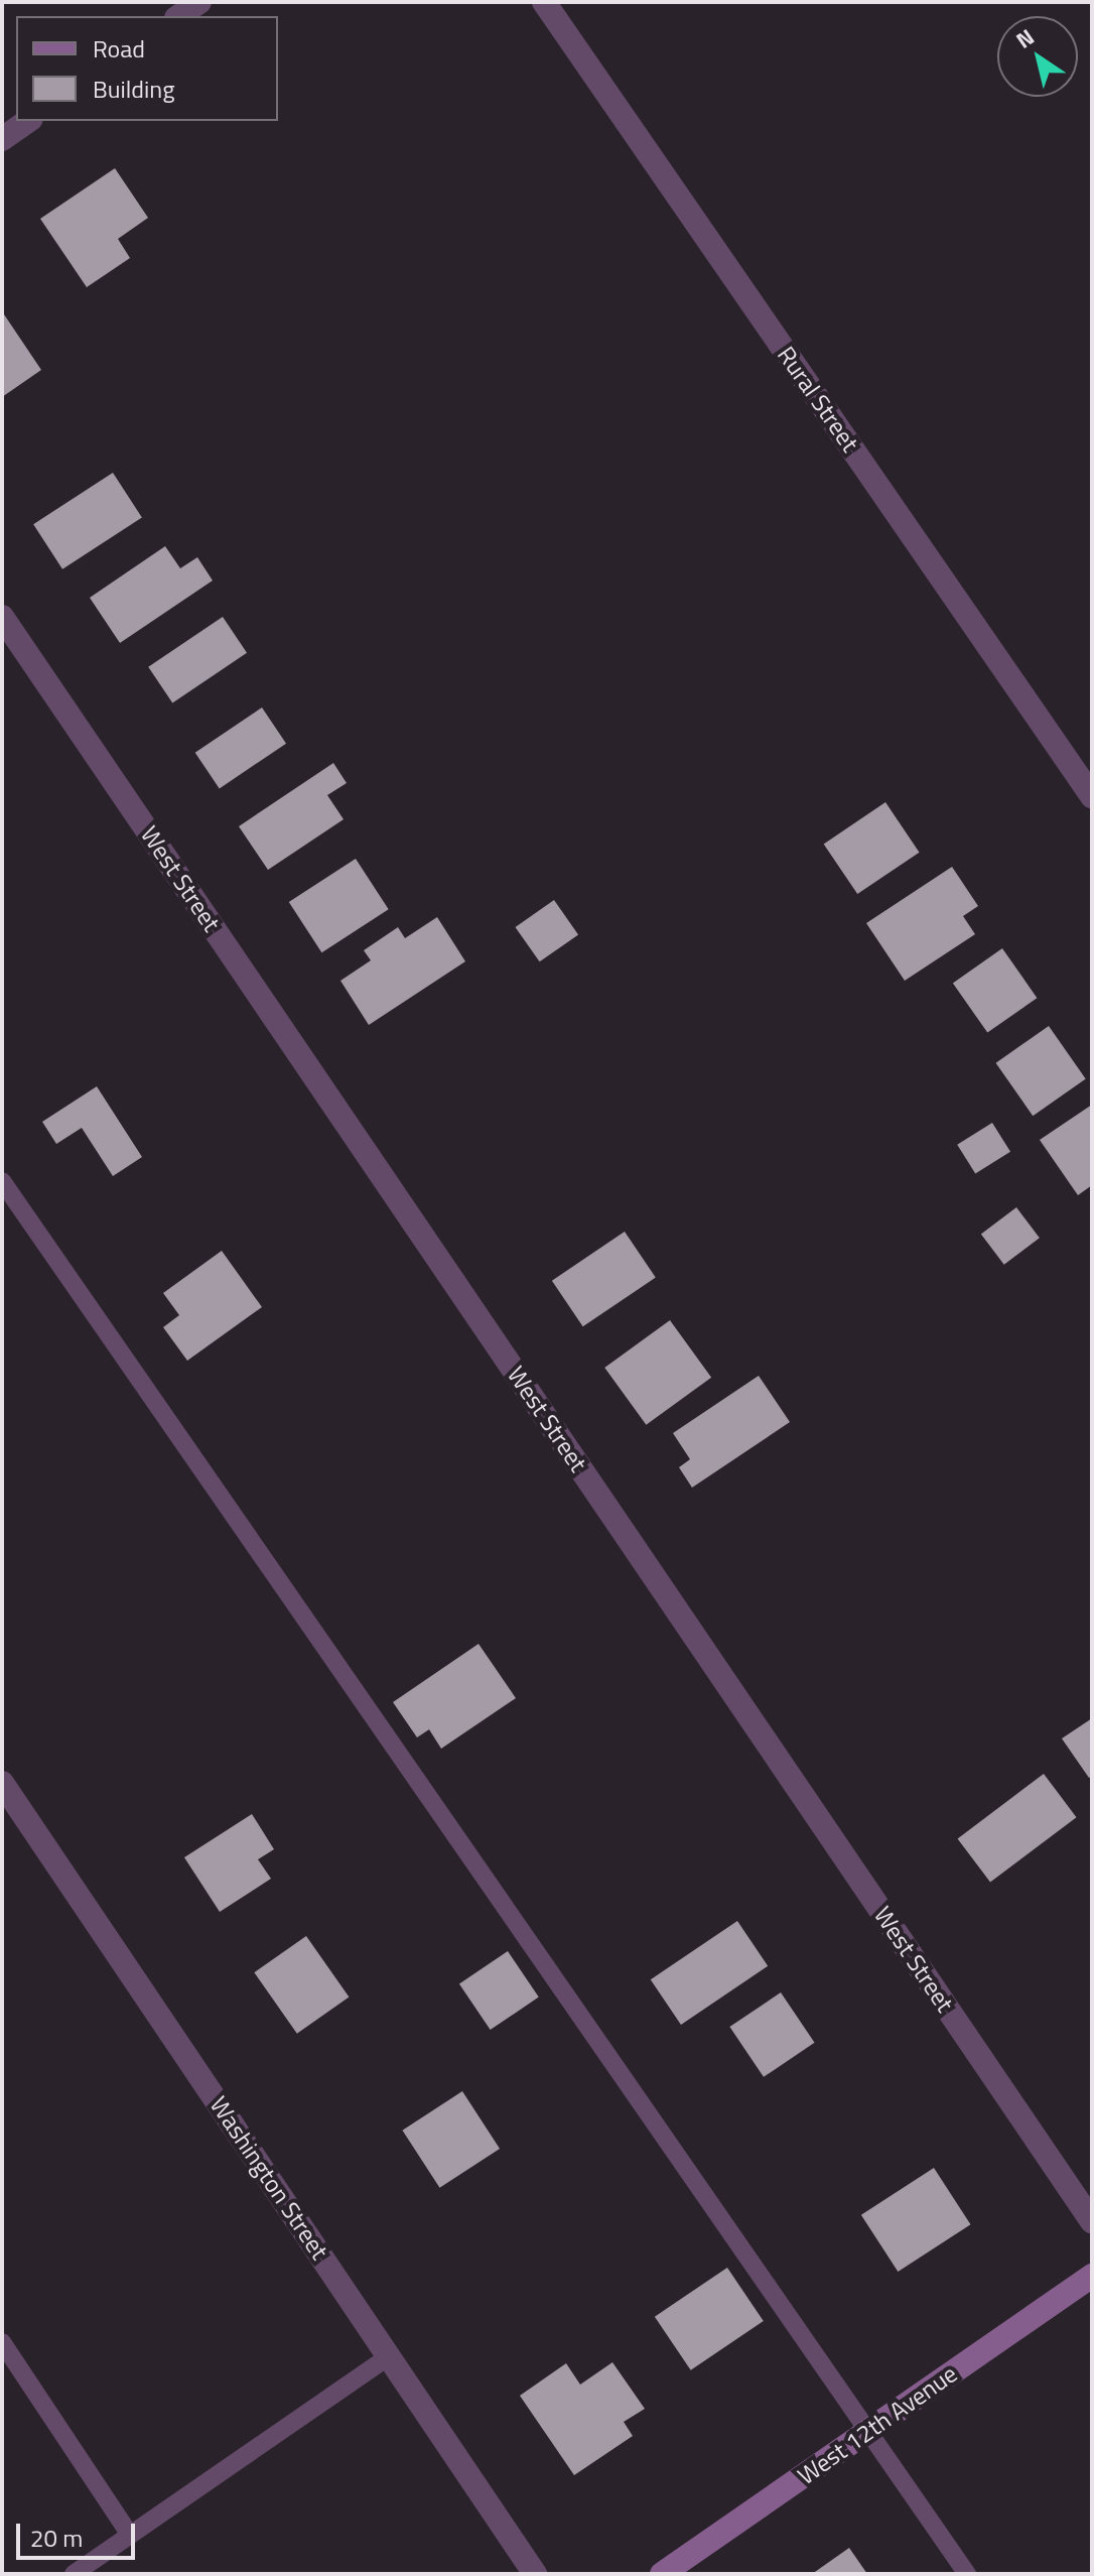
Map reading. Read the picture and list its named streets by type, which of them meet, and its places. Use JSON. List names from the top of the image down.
{
  "streets": {
    "main road": ["West 12th Avenue"],
    "street": ["Rural Street", "West Street", "Washington Street"]
  },
  "legend": ["Road", "Building"],
  "scale_bar": "20 m",
  "north": "top left"
}
